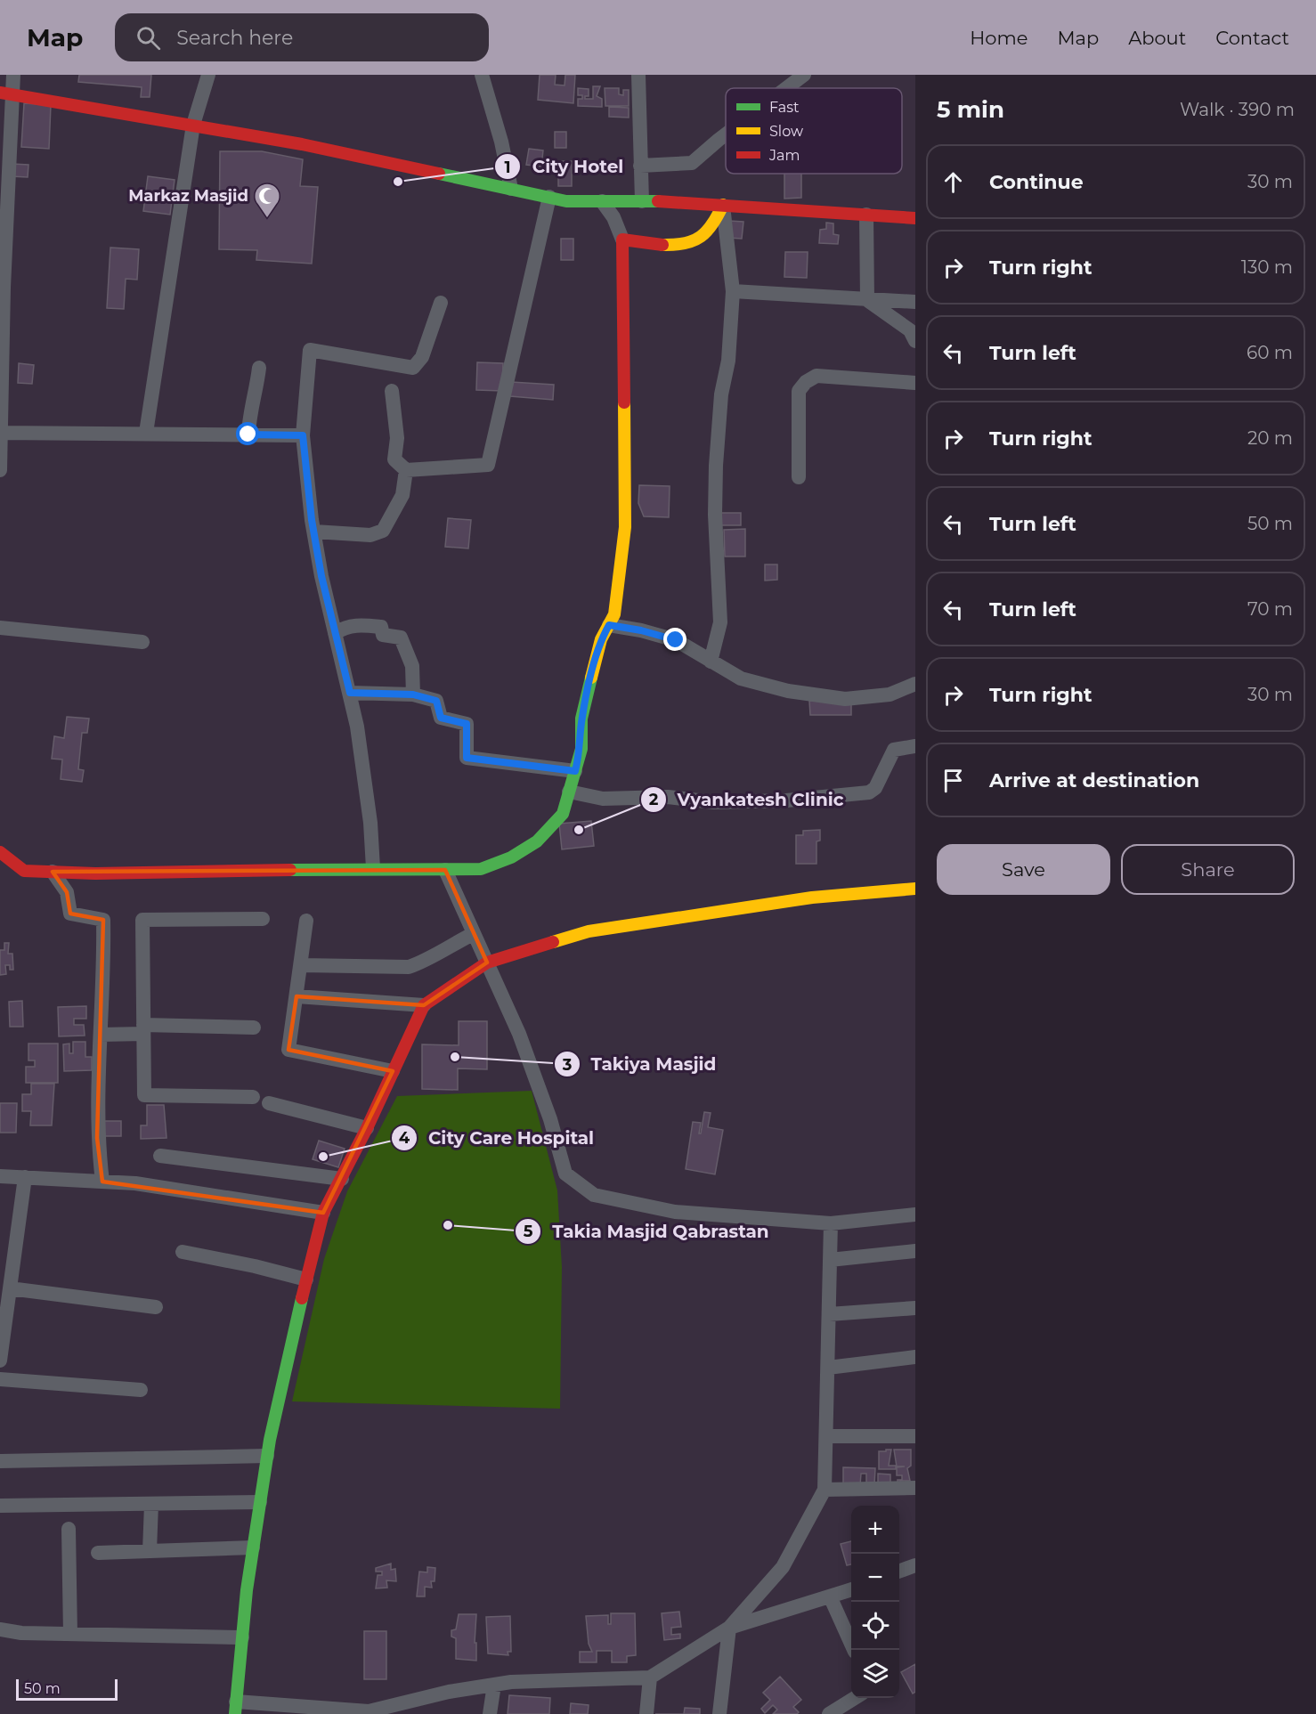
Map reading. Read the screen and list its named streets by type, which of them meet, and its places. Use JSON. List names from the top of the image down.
{
  "places": {
    "other": [
      "City Hotel",
      "Vyankatesh Clinic",
      "Takiya Masjid",
      "City Care Hospital",
      "Takia Masjid Qabrastan"
    ],
    "mosque": ["Markaz Masjid"]
  },
  "legend": ["Fast", "Slow", "Jam"],
  "scale_bar": "50 m",
  "page": {
    "header": "Map",
    "search": "Search here",
    "nav": [
      "Home",
      "Map",
      "About",
      "Contact"
    ],
    "heading": ["5 min", "Walk · 390 m"],
    "list": [
      ["Continue", "30 m"],
      ["Turn right", "130 m"],
      ["Turn left", "60 m"],
      ["Turn right", "20 m"],
      ["Turn left", "50 m"],
      ["Turn left", "70 m"],
      ["Turn right", "30 m"],
      "Arrive at destination"
    ],
    "buttons": ["Save", "Share"],
    "map_buttons": ["+", "−"],
    "scale": "50 m"
  }
}
